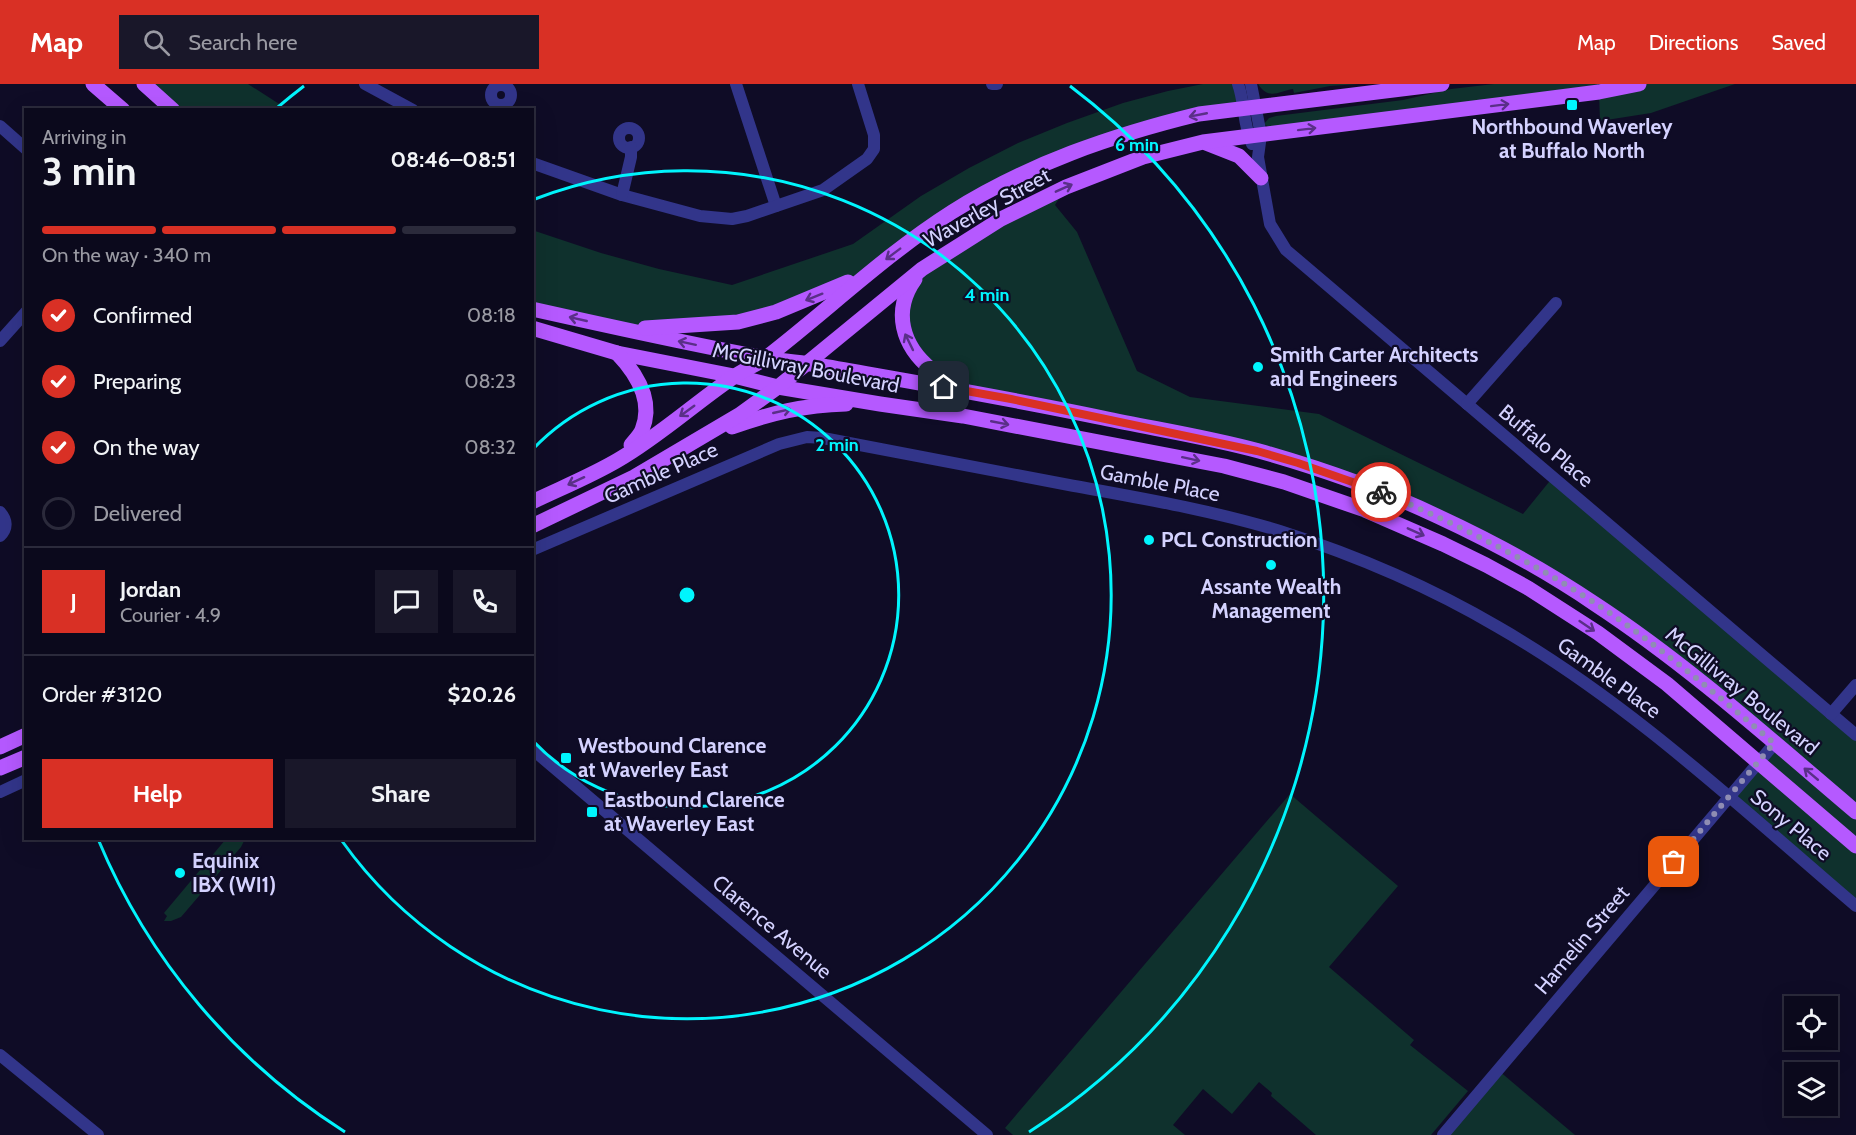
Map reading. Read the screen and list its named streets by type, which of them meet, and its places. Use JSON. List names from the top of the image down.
{
  "streets": {
    "main road": ["Waverley Street", "McGillivray Boulevard"],
    "street": [
      "Buffalo Place",
      "Gamble Place",
      "Sony Place",
      "Clarence Avenue",
      "Hamelin Street"
    ]
  },
  "crossings": [
    ["Waverley Street", "McGillivray Boulevard"],
    ["Waverley Street", "Buffalo Place"],
    ["McGillivray Boulevard", "Hamelin Street"],
    ["Gamble Place", "Sony Place"],
    ["Gamble Place", "Hamelin Street"],
    ["Sony Place", "Hamelin Street"]
  ],
  "places": {
    "transit": ["Northbound Waverley at Buffalo North", "Westbound Clarence at Waverley East", "Eastbound Clarence at Waverley East"],
    "other": [
      "Smith Carter Architects and Engineers",
      "PCL Construction",
      "Assante Wealth Management",
      "Equinix IBX (WI1)"
    ]
  },
  "page": {
    "header": "Map",
    "search": "Search here",
    "nav": ["Map", "Directions", "Saved"],
    "heading": ["3 min", "Arriving in", "08:46–08:51"],
    "panel": [
      "Jordan",
      "Courier · 4.9",
      "Order #3120",
      "$20.26"
    ],
    "bar": "On the way · 340 m",
    "list": [
      ["Confirmed", "08:18"],
      ["Preparing", "08:23"],
      ["On the way", "08:32"],
      "Delivered"
    ],
    "round": "J",
    "buttons": ["Help", "Share"]
  },
  "rings": ["6 min", "4 min", "2 min"]
}
